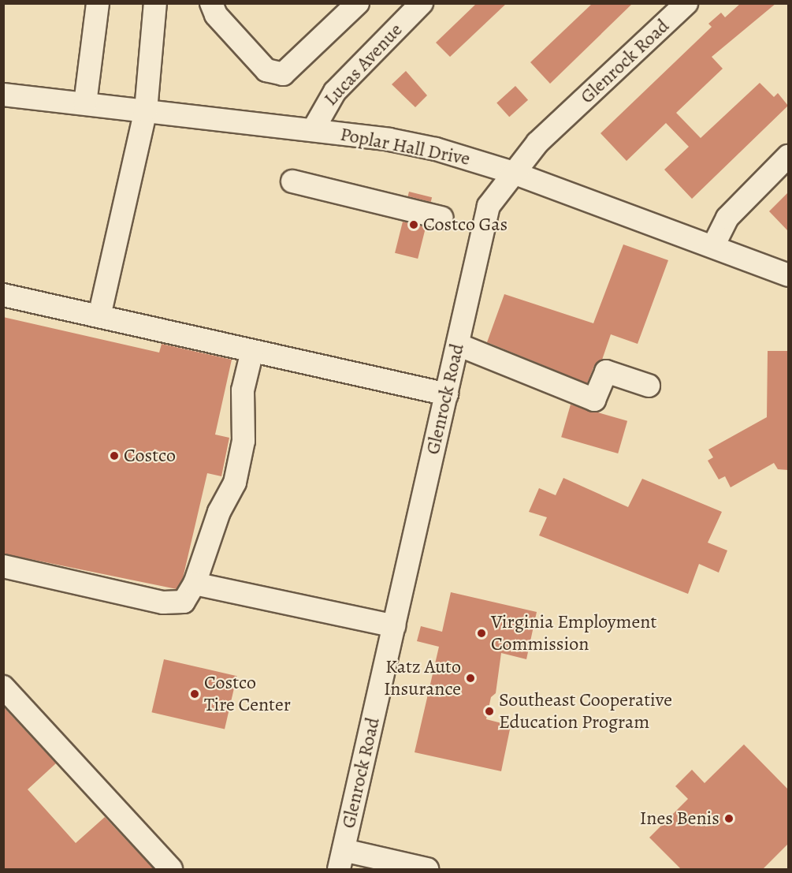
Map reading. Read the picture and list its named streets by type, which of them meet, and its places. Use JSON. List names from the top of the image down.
{
  "streets": {
    "street": ["Glenrock Road", "Lucas Avenue", "Poplar Hall Drive"]
  },
  "crossings": [
    ["Glenrock Road", "Poplar Hall Drive"],
    ["Lucas Avenue", "Poplar Hall Drive"]
  ],
  "places": [
    "Costco Gas",
    "Costco",
    "Virginia Employment Commission",
    "Katz Auto Insurance",
    "Costco Tire Center",
    "Southeast Cooperative Education Program",
    "Ines Benis"
  ]
}
